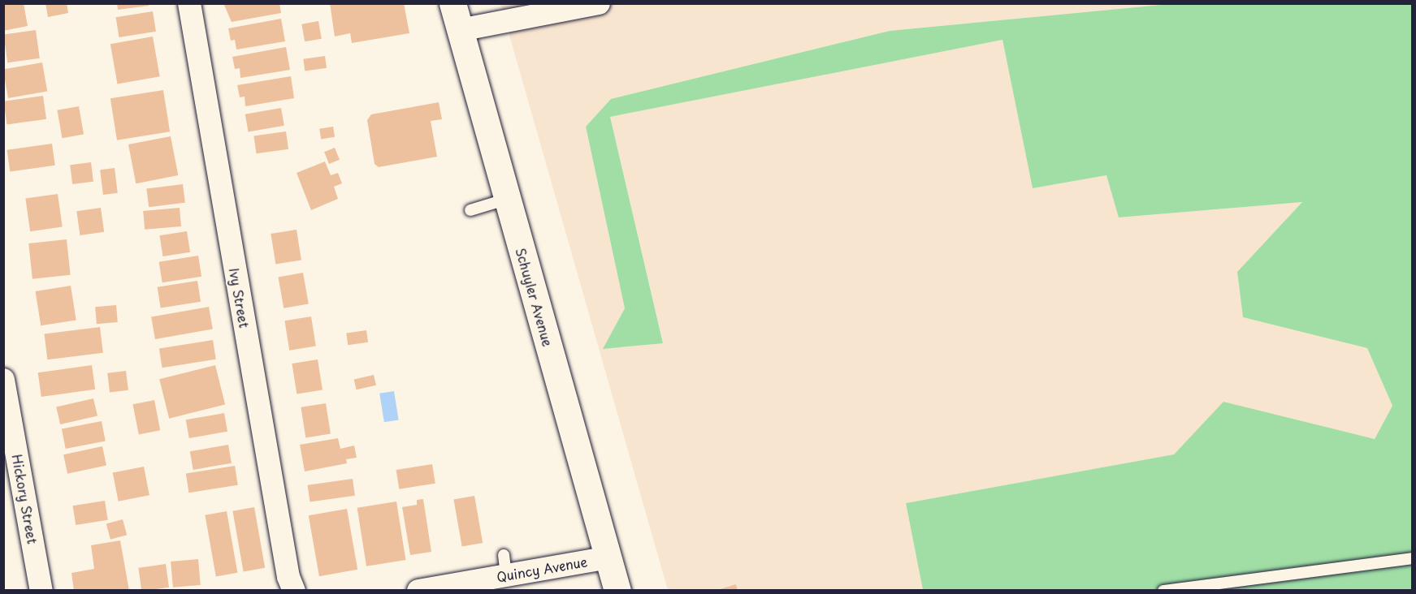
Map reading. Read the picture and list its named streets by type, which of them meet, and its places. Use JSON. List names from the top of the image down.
{
  "streets": {
    "main road": ["Schuyler Avenue"],
    "street": ["Ivy Street", "Hickory Street", "Quincy Avenue"]
  },
  "crossings": [
    ["Schuyler Avenue", "Quincy Avenue"]
  ]
}
